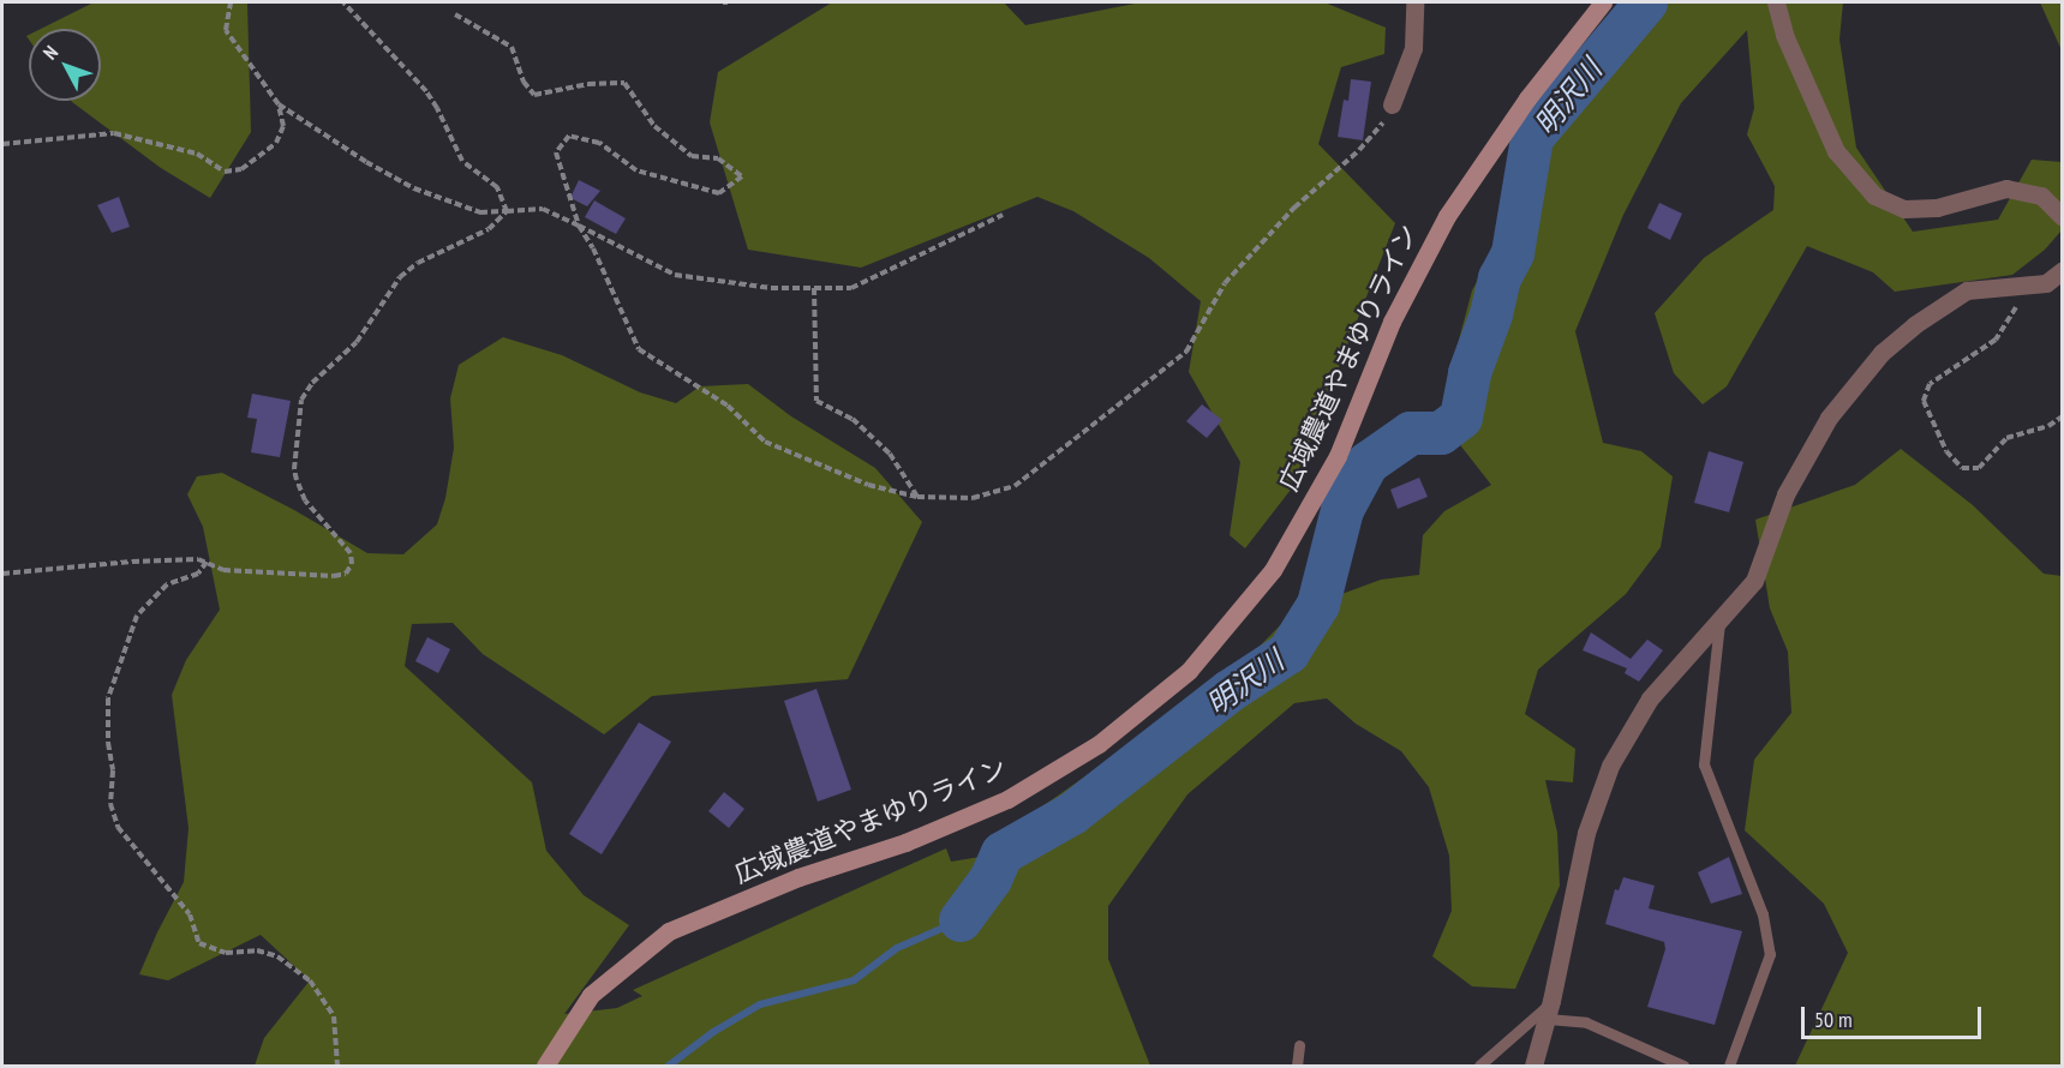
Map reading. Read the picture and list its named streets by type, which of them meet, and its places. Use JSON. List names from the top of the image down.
{
  "streets": {
    "street": ["広域農道やまゆりライン"]
  },
  "water": ["明沢川"],
  "scale_bar": "50 m",
  "north": "top left"
}
